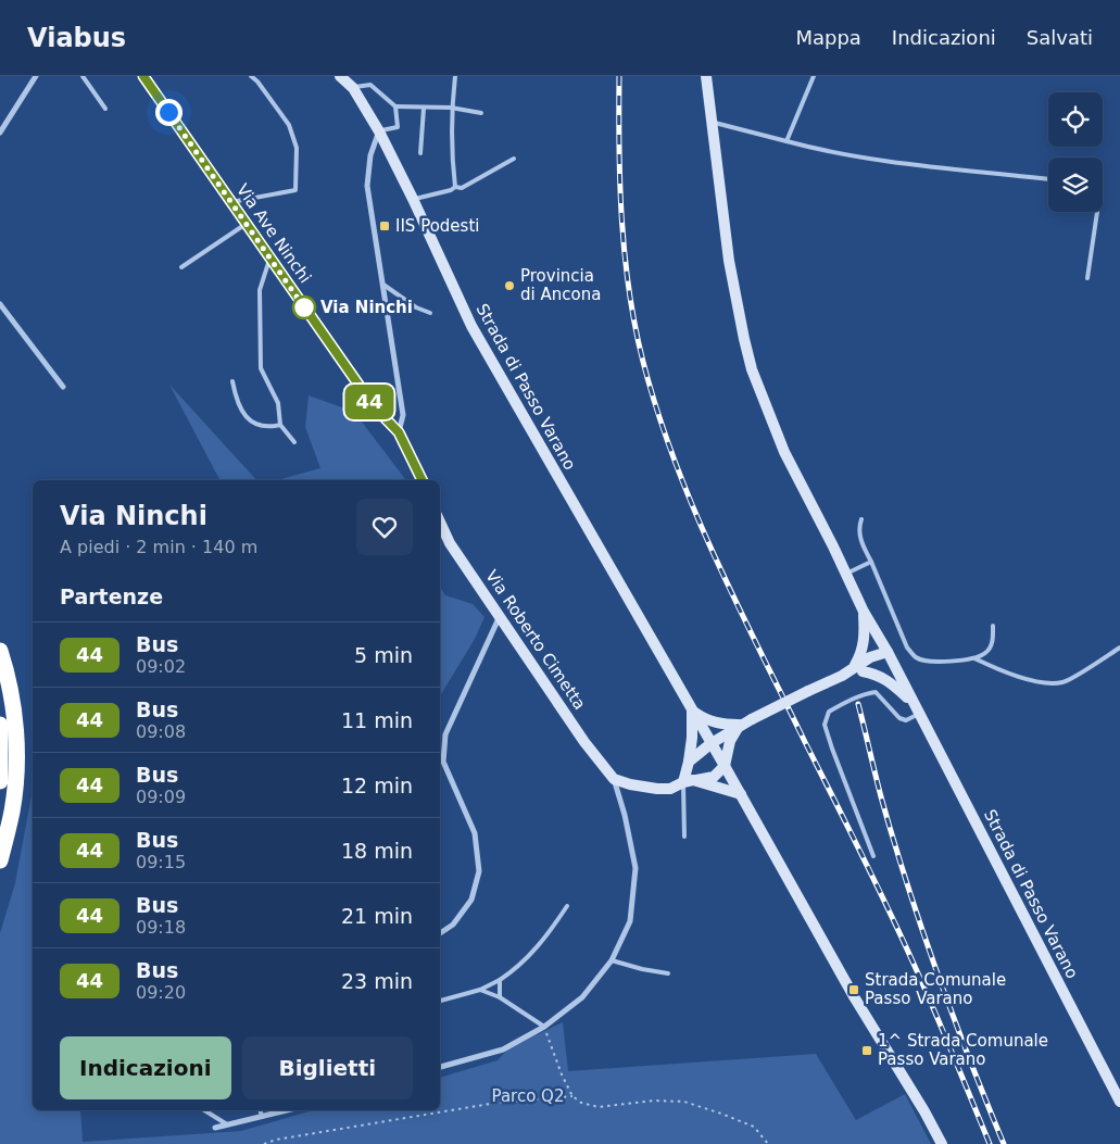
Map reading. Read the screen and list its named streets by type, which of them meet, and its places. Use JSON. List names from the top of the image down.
{
  "streets": {
    "street": ["Via Ave Ninchi", "Strada di Passo Varano", "Via Roberto Cimetta"]
  },
  "parks": ["Parco Q2"],
  "places": {
    "transit": ["IIS Podesti", "Strada Comunale Passo Varano", "1^ Strada Comunale Passo Varano"],
    "other": ["Provincia di Ancona", "Via Ninchi"]
  },
  "lines": ["bus line 44"],
  "page": {
    "header": "Viabus",
    "nav": ["Mappa", "Indicazioni", "Salvati"],
    "on_map": "44",
    "heading": [
      ["Via Ninchi", "A piedi · 2 min · 140 m"],
      "Partenze"
    ],
    "list": [
      {
        "mark": "44",
        "name": "Bus",
        "note": "09:02",
        "value": "5 min"
      },
      {
        "mark": "44",
        "name": "Bus",
        "note": "09:08",
        "value": "11 min"
      },
      {
        "mark": "44",
        "name": "Bus",
        "note": "09:09",
        "value": "12 min"
      },
      {
        "mark": "44",
        "name": "Bus",
        "note": "09:15",
        "value": "18 min"
      },
      {
        "mark": "44",
        "name": "Bus",
        "note": "09:18",
        "value": "21 min"
      },
      {
        "mark": "44",
        "name": "Bus",
        "note": "09:20",
        "value": "23 min"
      }
    ],
    "buttons": ["Indicazioni", "Biglietti"]
  }
}
